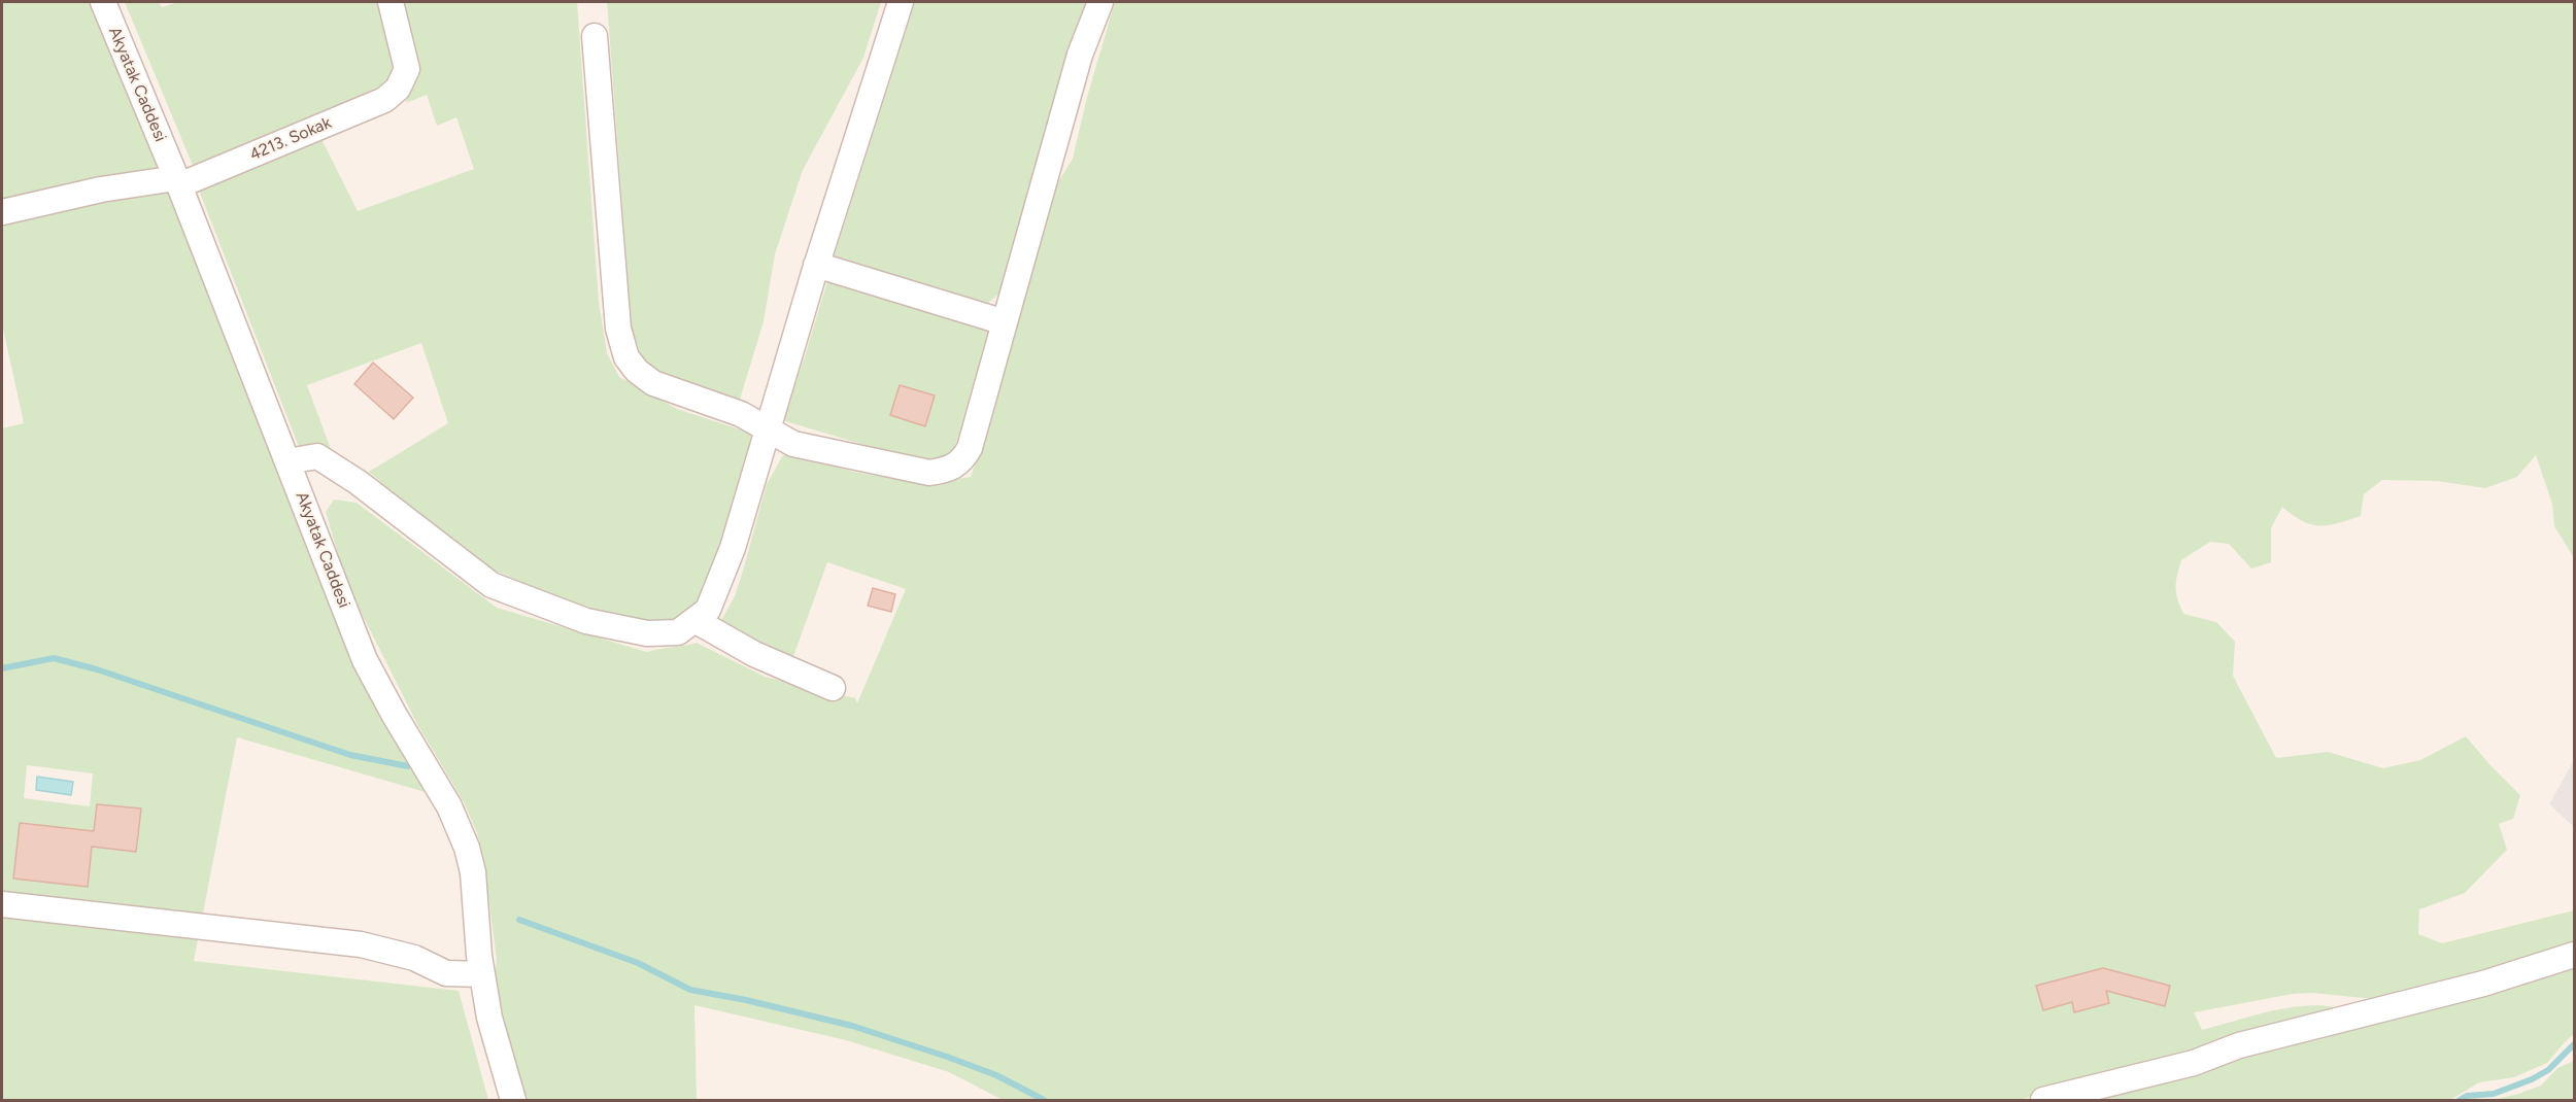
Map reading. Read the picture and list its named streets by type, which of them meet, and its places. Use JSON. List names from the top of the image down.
{
  "streets": {
    "street": ["Akyatak Caddesi", "4213. Sokak"]
  },
  "crossings": [
    ["Akyatak Caddesi", "4213. Sokak"]
  ]
}
